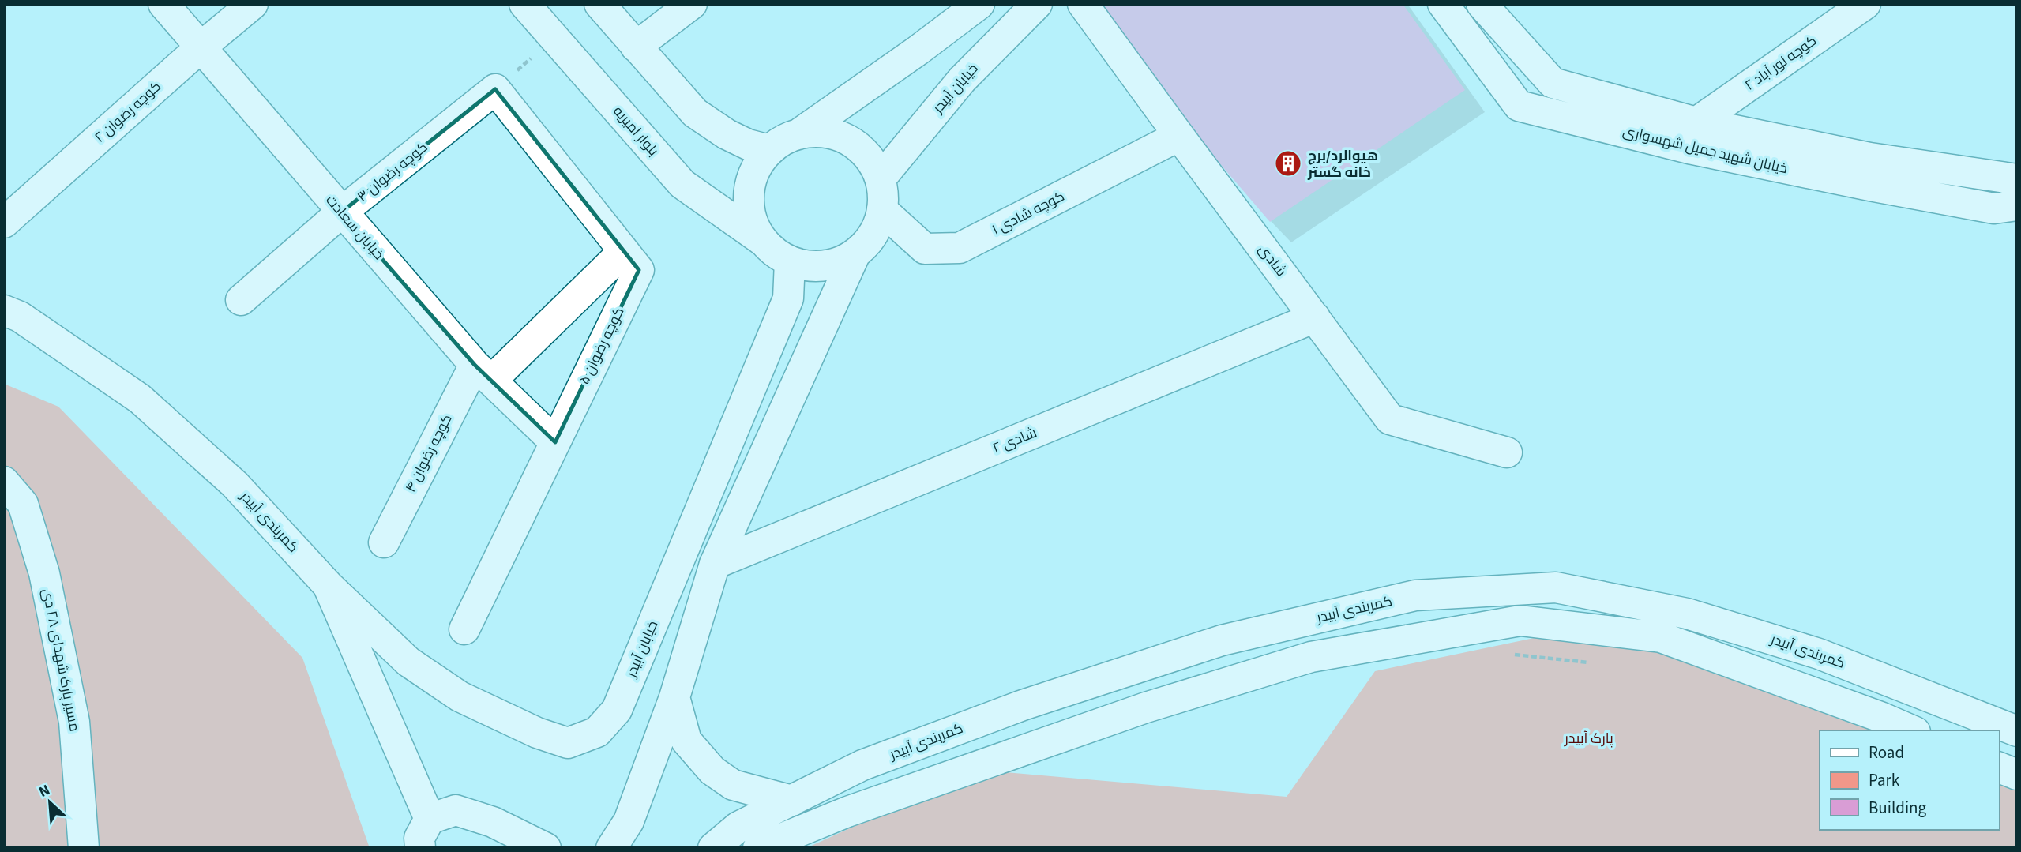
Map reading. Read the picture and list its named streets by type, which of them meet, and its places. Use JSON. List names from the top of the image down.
{
  "streets": {
    "main road": [
      "کوچه نور آباد ۲",
      "خیابان آبیدر",
      "کوچه رضوان ۲",
      "بلوار امیریه",
      "خیابان شهید جمیل شهسواری",
      "کوچه رضوان ۳",
      "کوچه شادی ۱",
      "خیابان سعادت",
      "شادی",
      "کوچه رضوان ۵",
      "شادی ۲",
      "کوچه رضوان ۴",
      "کمربندی آبیدر",
      "مسیر پارک شهدای ۲۸ دی"
    ]
  },
  "crossings": [
    ["کوچه نور آباد ۲", "خیابان شهید جمیل شهسواری"],
    ["خیابان آبیدر", "بلوار امیریه"],
    ["خیابان آبیدر", "کوچه شادی ۱"],
    ["خیابان آبیدر", "کمربندی آبیدر"],
    ["کوچه رضوان ۲", "خیابان سعادت"],
    ["بلوار امیریه", "کوچه شادی ۱"],
    ["کوچه رضوان ۳", "خیابان سعادت"],
    ["کوچه رضوان ۳", "کوچه رضوان ۵"],
    ["کوچه شادی ۱", "شادی"],
    ["خیابان سعادت", "کوچه رضوان ۵"],
    ["خیابان سعادت", "کوچه رضوان ۴"],
    ["شادی", "شادی ۲"],
    ["کوچه رضوان ۵", "کوچه رضوان ۴"]
  ],
  "parks": ["پارک آبیدر"],
  "places": {
    "building": ["هیوالرد/برج خانه گستر"]
  },
  "legend": ["Road", "Park", "Building"],
  "north": "top left"
}
